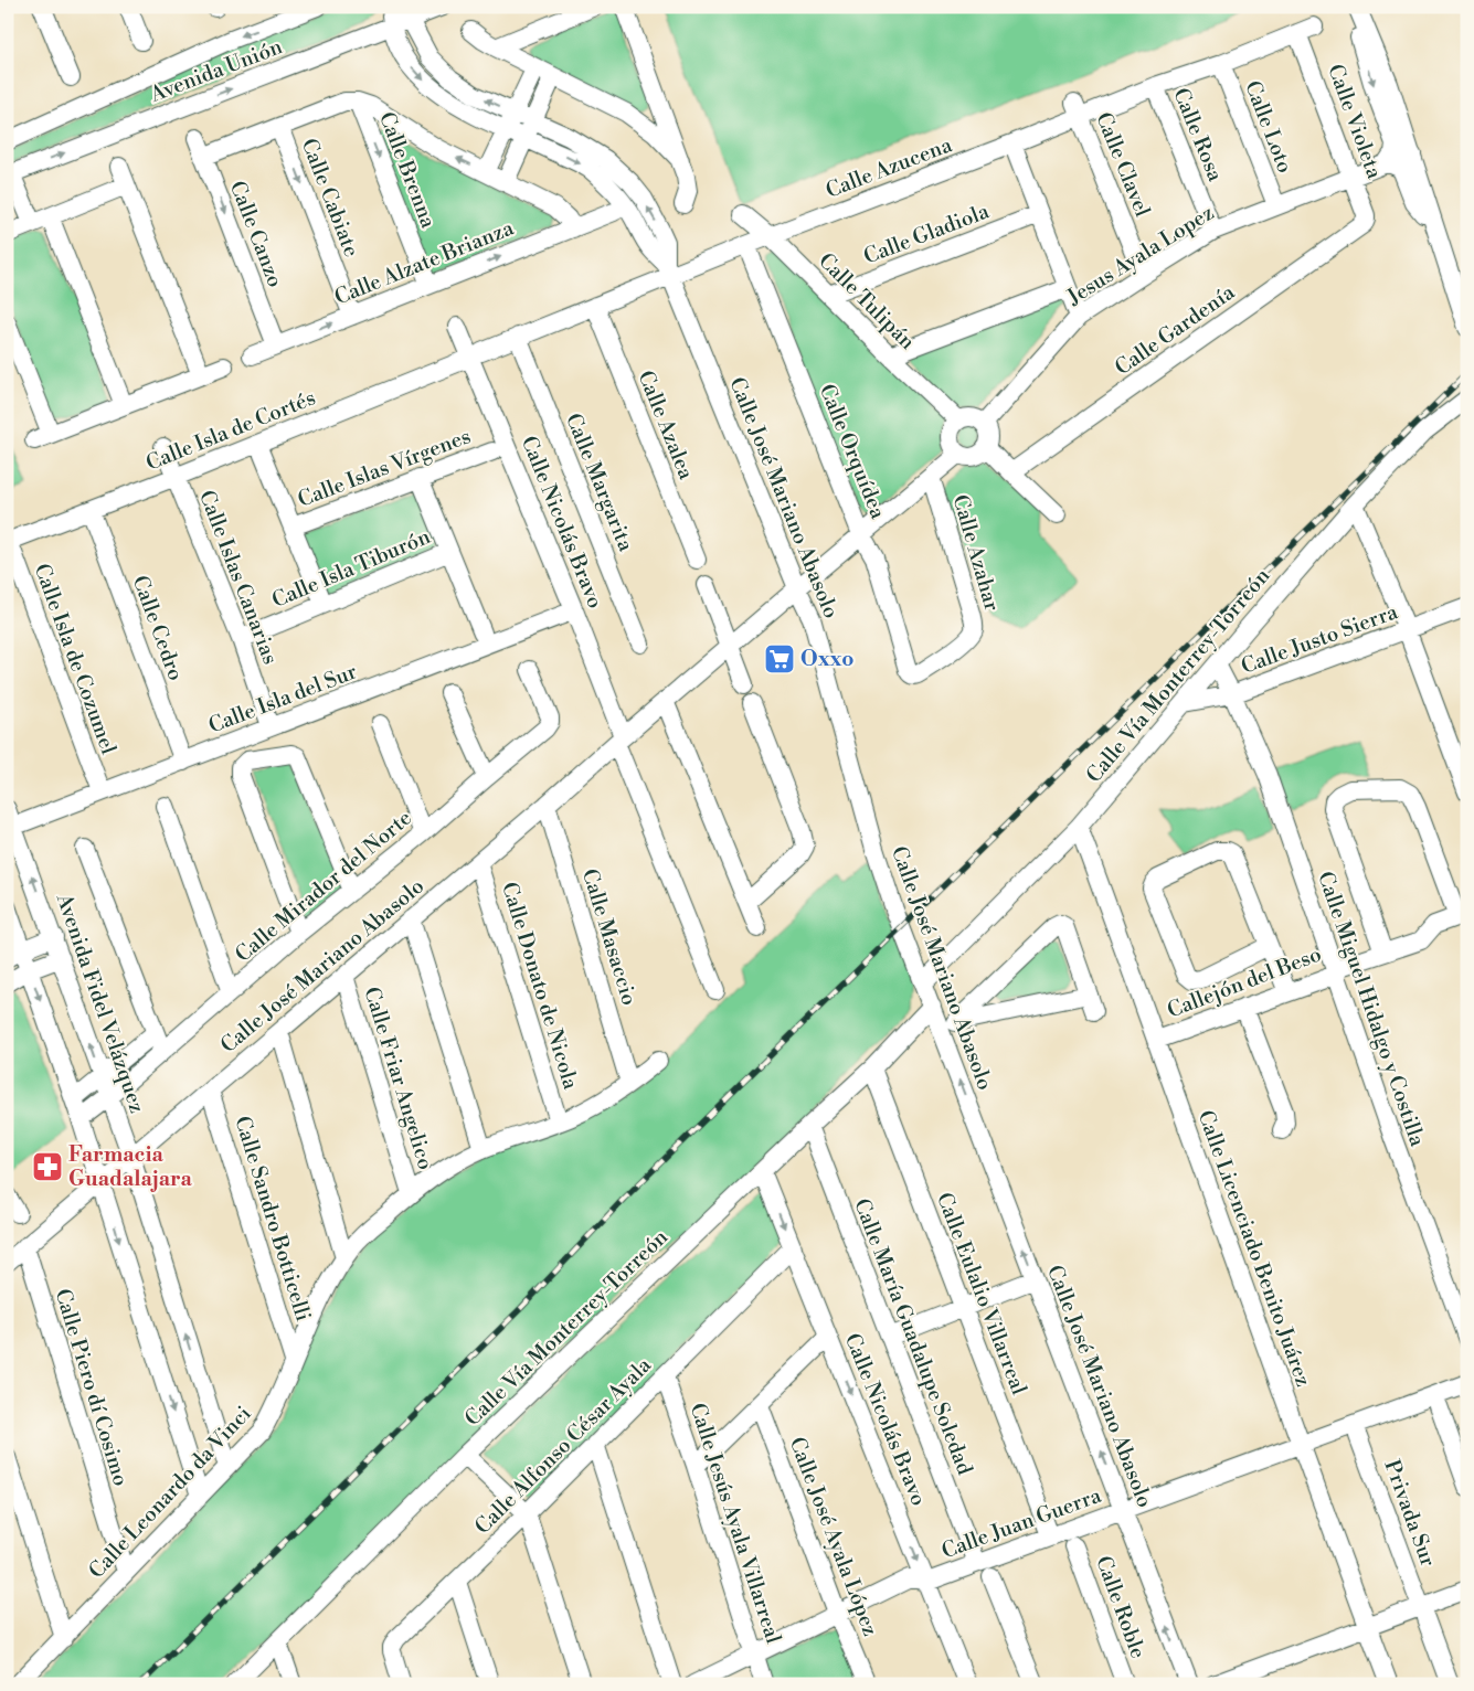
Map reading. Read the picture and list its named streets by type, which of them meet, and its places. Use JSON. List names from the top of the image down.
{
  "streets": {
    "street": [
      "Avenida Unión",
      "Calle Violeta",
      "Calle Loto",
      "Calle Rosa",
      "Calle Clavel",
      "Calle Azucena",
      "Calle Brenna",
      "Calle Cabiate",
      "Calle Canzo",
      "Calle Gladiola",
      "Jesus Ayala Lopez",
      "Calle Alzate Brianza",
      "Calle Tulipán",
      "Calle Gardenía",
      "Calle Azalea",
      "Calle Isla de Cortés",
      "Calle Orquídea",
      "Calle Islas Vírgenes",
      "Calle Margarita",
      "Calle José Mariano Abasolo",
      "Calle Nicolás Bravo",
      "Calle Azahar",
      "Calle Isla Tiburón",
      "Calle Islas Canarias",
      "Calle Cedro",
      "Calle Justo Sierra",
      "Calle Isla de Cozumel",
      "Calle Vía Monterrey-Torreón",
      "Calle Isla del Sur",
      "Calle Mirador del Norte",
      "Calle Masaccio",
      "Callejón del Beso",
      "Calle Donato de Nicola",
      "Avenida Fidel Velázquez",
      "Calle Miguel Hidalgo y Costilla",
      "Calle Friar Angelico",
      "Calle Sandro Botticelli",
      "Calle Licenciado Benito Juárez",
      "Calle Eulalio Villarreal",
      "Calle María Guadalupe Soledad",
      "Calle Piero dí Cosimo",
      "Calle Alfonso César Ayala",
      "Calle Leonardo da Vinci",
      "Privada Sur",
      "Calle Jesús Ayala Villarreal",
      "Calle Juan Guerra",
      "Calle José Ayala López",
      "Calle Roble"
    ]
  },
  "crossings": [
    ["Avenida Unión", "Calle José Mariano Abasolo"],
    ["Calle Violeta", "Calle Azucena"],
    ["Calle Violeta", "Jesus Ayala Lopez"],
    ["Calle Violeta", "Calle Gardenía"],
    ["Calle Loto", "Calle Azucena"],
    ["Calle Loto", "Jesus Ayala Lopez"],
    ["Calle Rosa", "Calle Azucena"],
    ["Calle Rosa", "Jesus Ayala Lopez"],
    ["Calle Clavel", "Calle Azucena"],
    ["Calle Clavel", "Jesus Ayala Lopez"],
    ["Calle Azucena", "Calle Tulipán"],
    ["Calle Azucena", "Calle Azalea"],
    ["Calle Azucena", "Calle Isla de Cortés"],
    ["Calle Azucena", "Calle Orquídea"],
    ["Calle Azucena", "Calle Margarita"],
    ["Calle Azucena", "Calle José Mariano Abasolo"],
    ["Calle Azucena", "Calle Nicolás Bravo"],
    ["Calle Brenna", "Calle Alzate Brianza"],
    ["Calle Cabiate", "Calle Alzate Brianza"],
    ["Calle Canzo", "Calle Alzate Brianza"],
    ["Calle Gladiola", "Calle Tulipán"],
    ["Jesus Ayala Lopez", "Calle Tulipán"],
    ["Jesus Ayala Lopez", "Calle José Mariano Abasolo"],
    ["Calle Tulipán", "Calle José Mariano Abasolo"],
    ["Calle Isla de Cortés", "Calle Nicolás Bravo"],
    ["Calle Isla de Cortés", "Calle Islas Canarias"],
    ["Calle Isla de Cortés", "Calle Cedro"],
    ["Calle Isla de Cortés", "Calle Isla de Cozumel"],
    ["Calle Orquídea", "Calle José Mariano Abasolo"],
    ["Calle Orquídea", "Calle Azahar"],
    ["Calle José Mariano Abasolo", "Calle Nicolás Bravo"],
    ["Calle José Mariano Abasolo", "Calle Azahar"],
    ["Calle José Mariano Abasolo", "Calle Vía Monterrey-Torreón"],
    ["Calle José Mariano Abasolo", "Calle Masaccio"],
    ["Calle José Mariano Abasolo", "Calle Donato de Nicola"],
    ["Calle José Mariano Abasolo", "Avenida Fidel Velázquez"],
    ["Calle José Mariano Abasolo", "Calle Friar Angelico"],
    ["Calle José Mariano Abasolo", "Calle Sandro Botticelli"],
    ["Calle José Mariano Abasolo", "Calle Piero dí Cosimo"],
    ["Calle José Mariano Abasolo", "Calle Juan Guerra"],
    ["Calle Nicolás Bravo", "Calle Vía Monterrey-Torreón"],
    ["Calle Nicolás Bravo", "Calle Isla del Sur"],
    ["Calle Nicolás Bravo", "Calle Alfonso César Ayala"],
    ["Calle Nicolás Bravo", "Calle Juan Guerra"],
    ["Calle Isla Tiburón", "Calle Islas Canarias"],
    ["Calle Islas Canarias", "Calle Isla del Sur"],
    ["Calle Cedro", "Calle Isla del Sur"],
    ["Calle Justo Sierra", "Calle Vía Monterrey-Torreón"],
    ["Calle Justo Sierra", "Calle Miguel Hidalgo y Costilla"],
    ["Calle Isla de Cozumel", "Calle Isla del Sur"],
    ["Calle Vía Monterrey-Torreón", "Calle Miguel Hidalgo y Costilla"],
    ["Calle Vía Monterrey-Torreón", "Calle Licenciado Benito Juárez"],
    ["Calle Vía Monterrey-Torreón", "Calle Eulalio Villarreal"],
    ["Calle Vía Monterrey-Torreón", "Calle María Guadalupe Soledad"],
    ["Calle Isla del Sur", "Avenida Fidel Velázquez"],
    ["Calle Mirador del Norte", "Avenida Fidel Velázquez"],
    ["Calle Masaccio", "Calle Leonardo da Vinci"],
    ["Callejón del Beso", "Calle Miguel Hidalgo y Costilla"],
    ["Callejón del Beso", "Calle Licenciado Benito Juárez"],
    ["Calle Donato de Nicola", "Calle Leonardo da Vinci"],
    ["Avenida Fidel Velázquez", "Calle Leonardo da Vinci"],
    ["Calle Friar Angelico", "Calle Leonardo da Vinci"],
    ["Calle Sandro Botticelli", "Calle Leonardo da Vinci"],
    ["Calle Licenciado Benito Juárez", "Calle Juan Guerra"],
    ["Calle Eulalio Villarreal", "Calle Juan Guerra"],
    ["Calle María Guadalupe Soledad", "Calle Juan Guerra"],
    ["Calle Piero dí Cosimo", "Calle Leonardo da Vinci"],
    ["Calle Alfonso César Ayala", "Calle Jesús Ayala Villarreal"],
    ["Calle Jesús Ayala Villarreal", "Calle Juan Guerra"],
    ["Calle Juan Guerra", "Calle José Ayala López"]
  ],
  "one_way": ["Calle Brenna", "Calle Cabiate", "Calle Alzate Brianza"],
  "places": {
    "supermarket": ["Oxxo"],
    "pharmacy": ["Farmacia Guadalajara"]
  }
}
